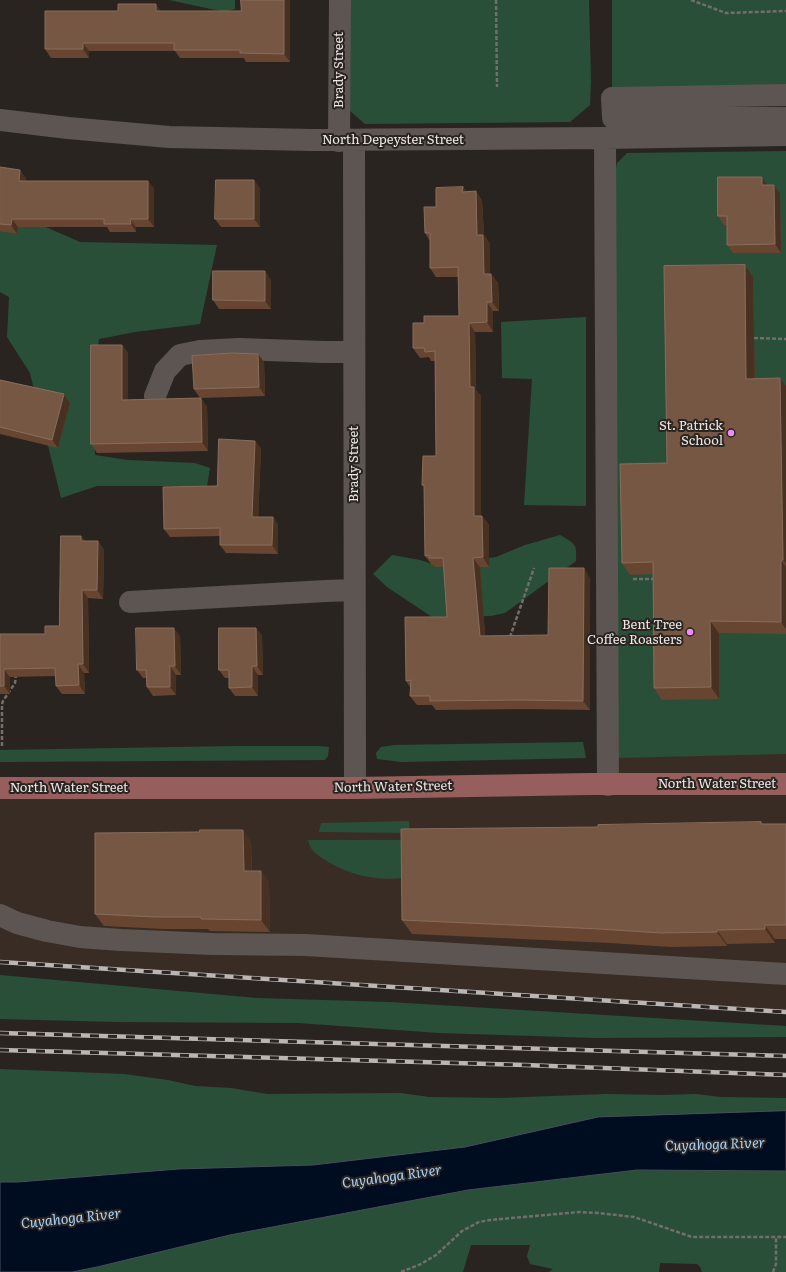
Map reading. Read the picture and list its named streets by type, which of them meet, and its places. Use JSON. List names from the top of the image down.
{
  "streets": {
    "main road": ["North Water Street"],
    "street": ["Brady Street", "North Depeyster Street"]
  },
  "crossings": [
    ["Brady Street", "North Depeyster Street"],
    ["Brady Street", "North Water Street"]
  ],
  "water": ["Cuyahoga River"],
  "places": ["St. Patrick School", "Bent Tree Coffee Roasters"]
}
